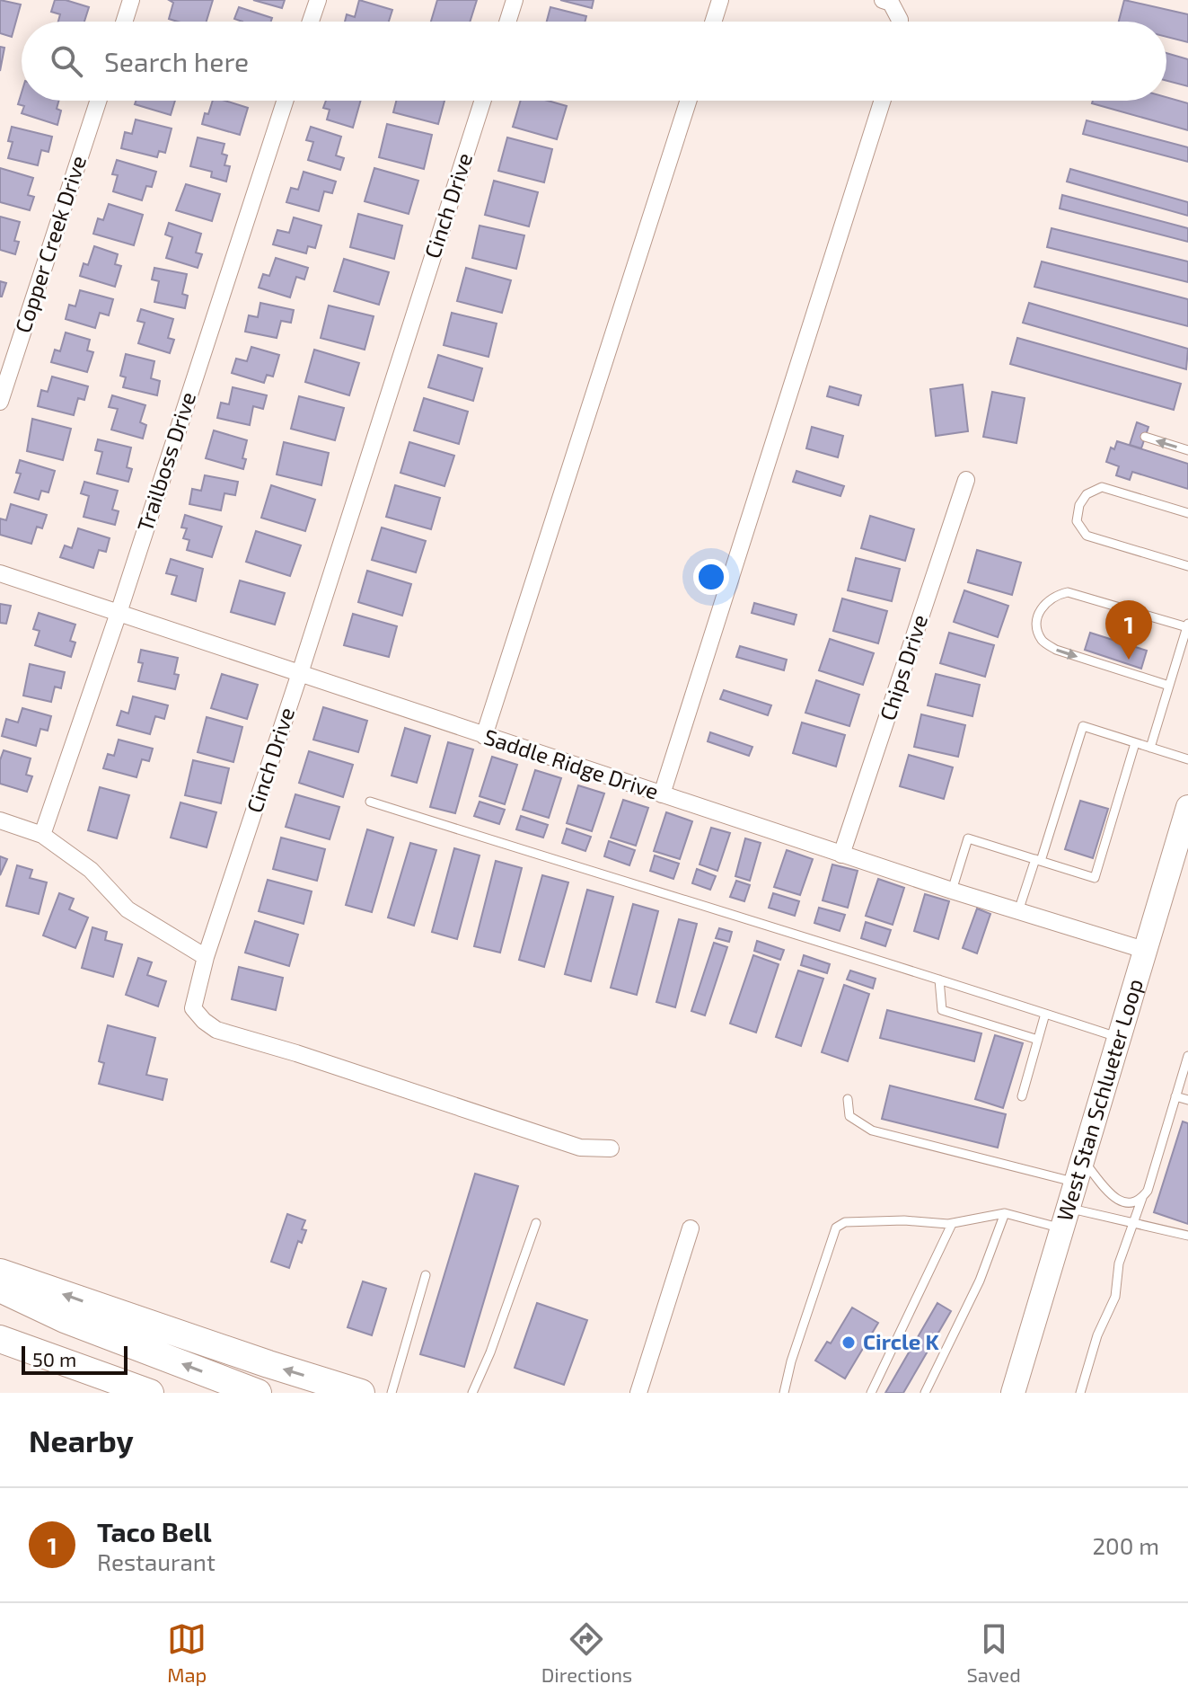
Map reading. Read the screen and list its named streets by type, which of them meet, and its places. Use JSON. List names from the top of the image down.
{
  "streets": {
    "main road": ["West Stan Schlueter Loop"],
    "street": [
      "Cinch Drive",
      "Copper Creek Drive",
      "Trailboss Drive",
      "Chips Drive",
      "Saddle Ridge Drive"
    ]
  },
  "crossings": [
    ["Cinch Drive", "Saddle Ridge Drive"],
    ["Trailboss Drive", "Saddle Ridge Drive"],
    ["Chips Drive", "Saddle Ridge Drive"],
    ["Saddle Ridge Drive", "West Stan Schlueter Loop"]
  ],
  "places": ["Circle K"],
  "scale_bar": "50 m",
  "page": {
    "search": "Search here",
    "pins": "1",
    "scale": "50 m",
    "heading": "Nearby",
    "list": [
      {
        "mark": "1",
        "name": "Taco Bell",
        "note": "Restaurant",
        "value": "200 m"
      }
    ],
    "nav": ["Map", "Directions", "Saved"]
  }
}
